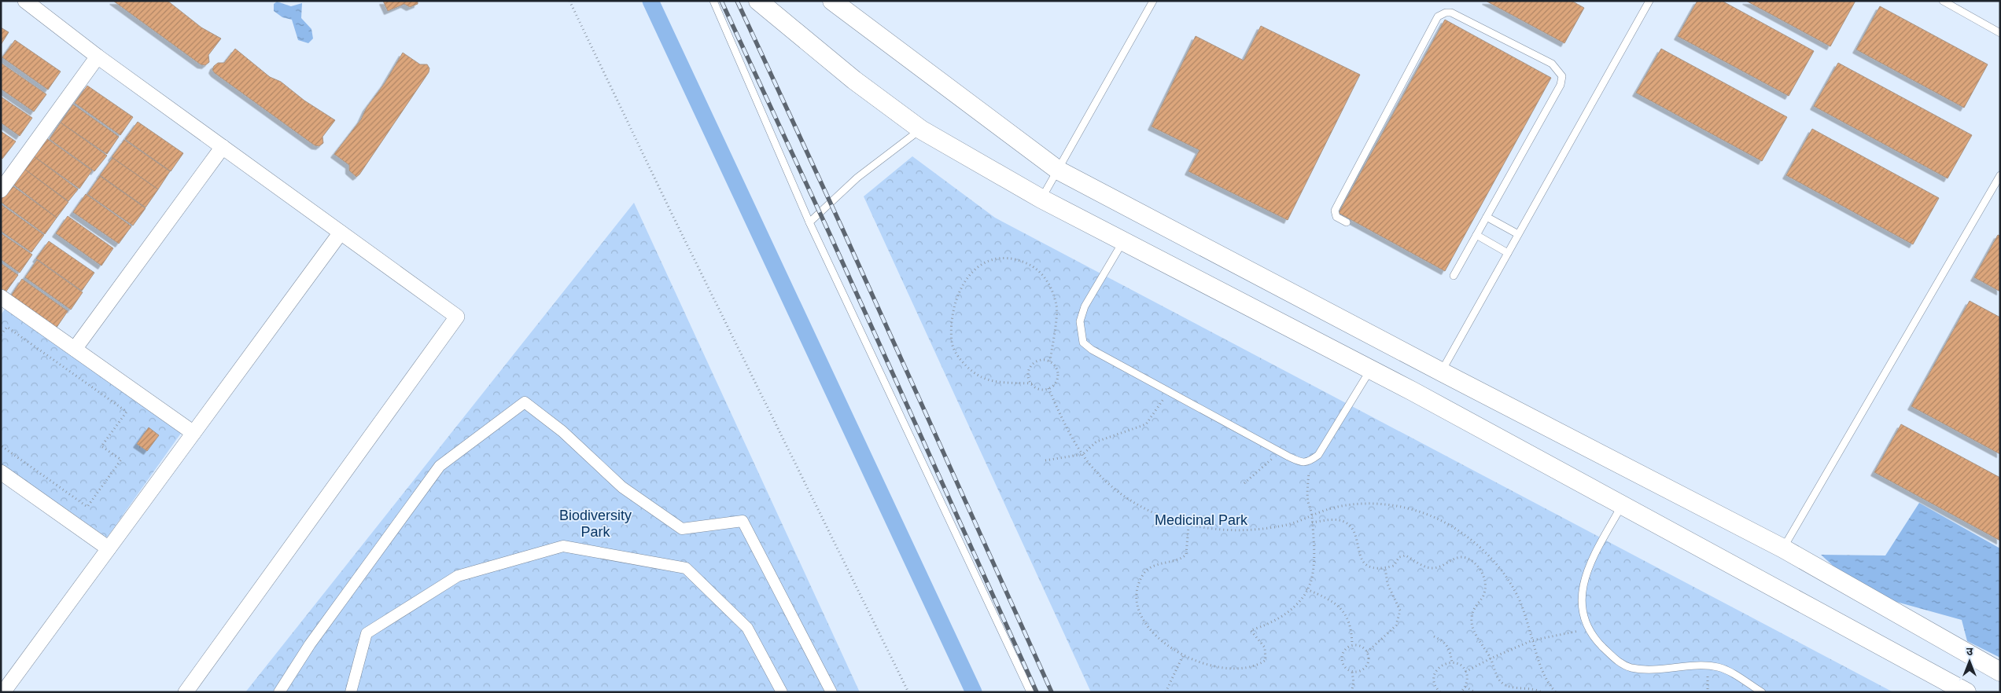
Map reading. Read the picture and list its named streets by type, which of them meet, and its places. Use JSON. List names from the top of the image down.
{
  "parks": ["Biodiversity Park", "Medicinal Park"],
  "north": "top"
}
